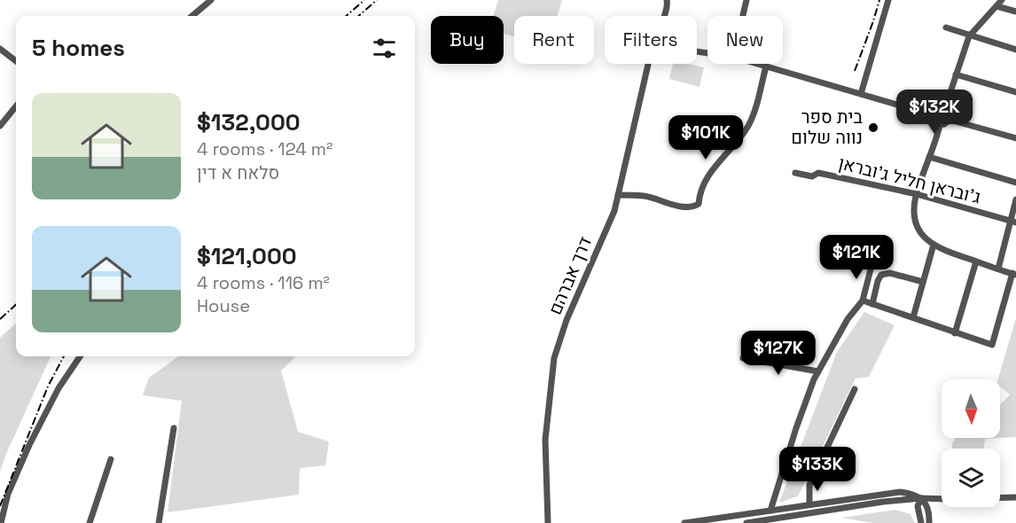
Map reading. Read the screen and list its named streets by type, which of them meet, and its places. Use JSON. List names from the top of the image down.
{
  "streets": {
    "street": ["ג'ובראן חליל ג'ובראן", "דרך אברהם"]
  },
  "places": ["בית ספר נווה שלום"],
  "north": "bottom",
  "page": {
    "chip": [
      "Buy",
      "Rent",
      "Filters",
      "New"
    ],
    "heading": "5 homes",
    "list": [
      {
        "name": "$132,000",
        "note": "4 rooms · 124 m² · סלאח א דין"
      },
      {
        "name": "$121,000",
        "note": "4 rooms · 116 m² · House"
      }
    ],
    "price": [
      "$132K",
      "$101K",
      "$121K",
      "$127K",
      "$133K"
    ]
  }
}
